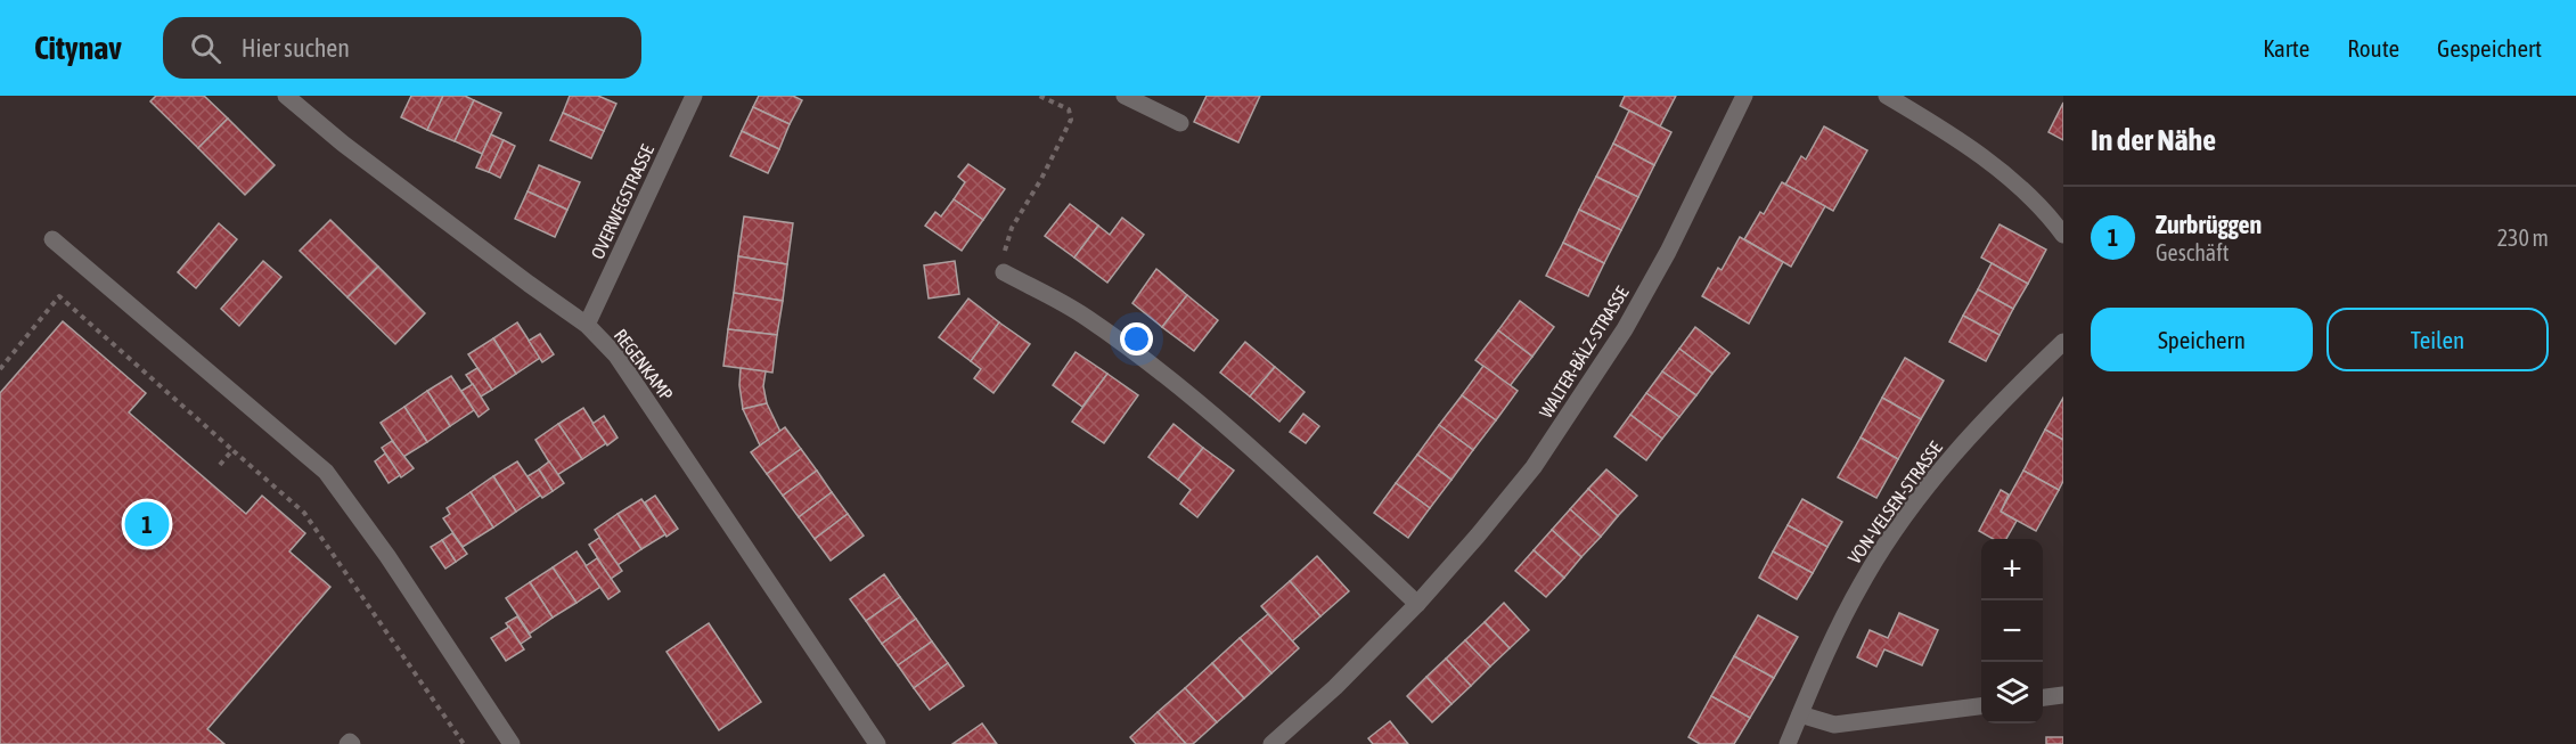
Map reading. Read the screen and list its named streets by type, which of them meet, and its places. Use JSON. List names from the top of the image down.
{
  "streets": {
    "street": [
      "OVERWEGSTRASSE",
      "WALTER-BÄLZ-STRASSE",
      "REGENKAMP",
      "VON-VELSEN-STRASSE"
    ]
  },
  "crossings": [
    ["OVERWEGSTRASSE", "REGENKAMP"]
  ],
  "page": {
    "header": "Citynav",
    "search": "Hier suchen",
    "nav": ["Karte", "Route", "Gespeichert"],
    "heading": "In der Nähe",
    "list": [
      {
        "mark": "1",
        "name": "Zurbrüggen",
        "note": "Geschäft",
        "value": "230 m"
      }
    ],
    "buttons": ["Speichern", "Teilen"],
    "pins": "1",
    "map_buttons": ["+", "−"]
  }
}
